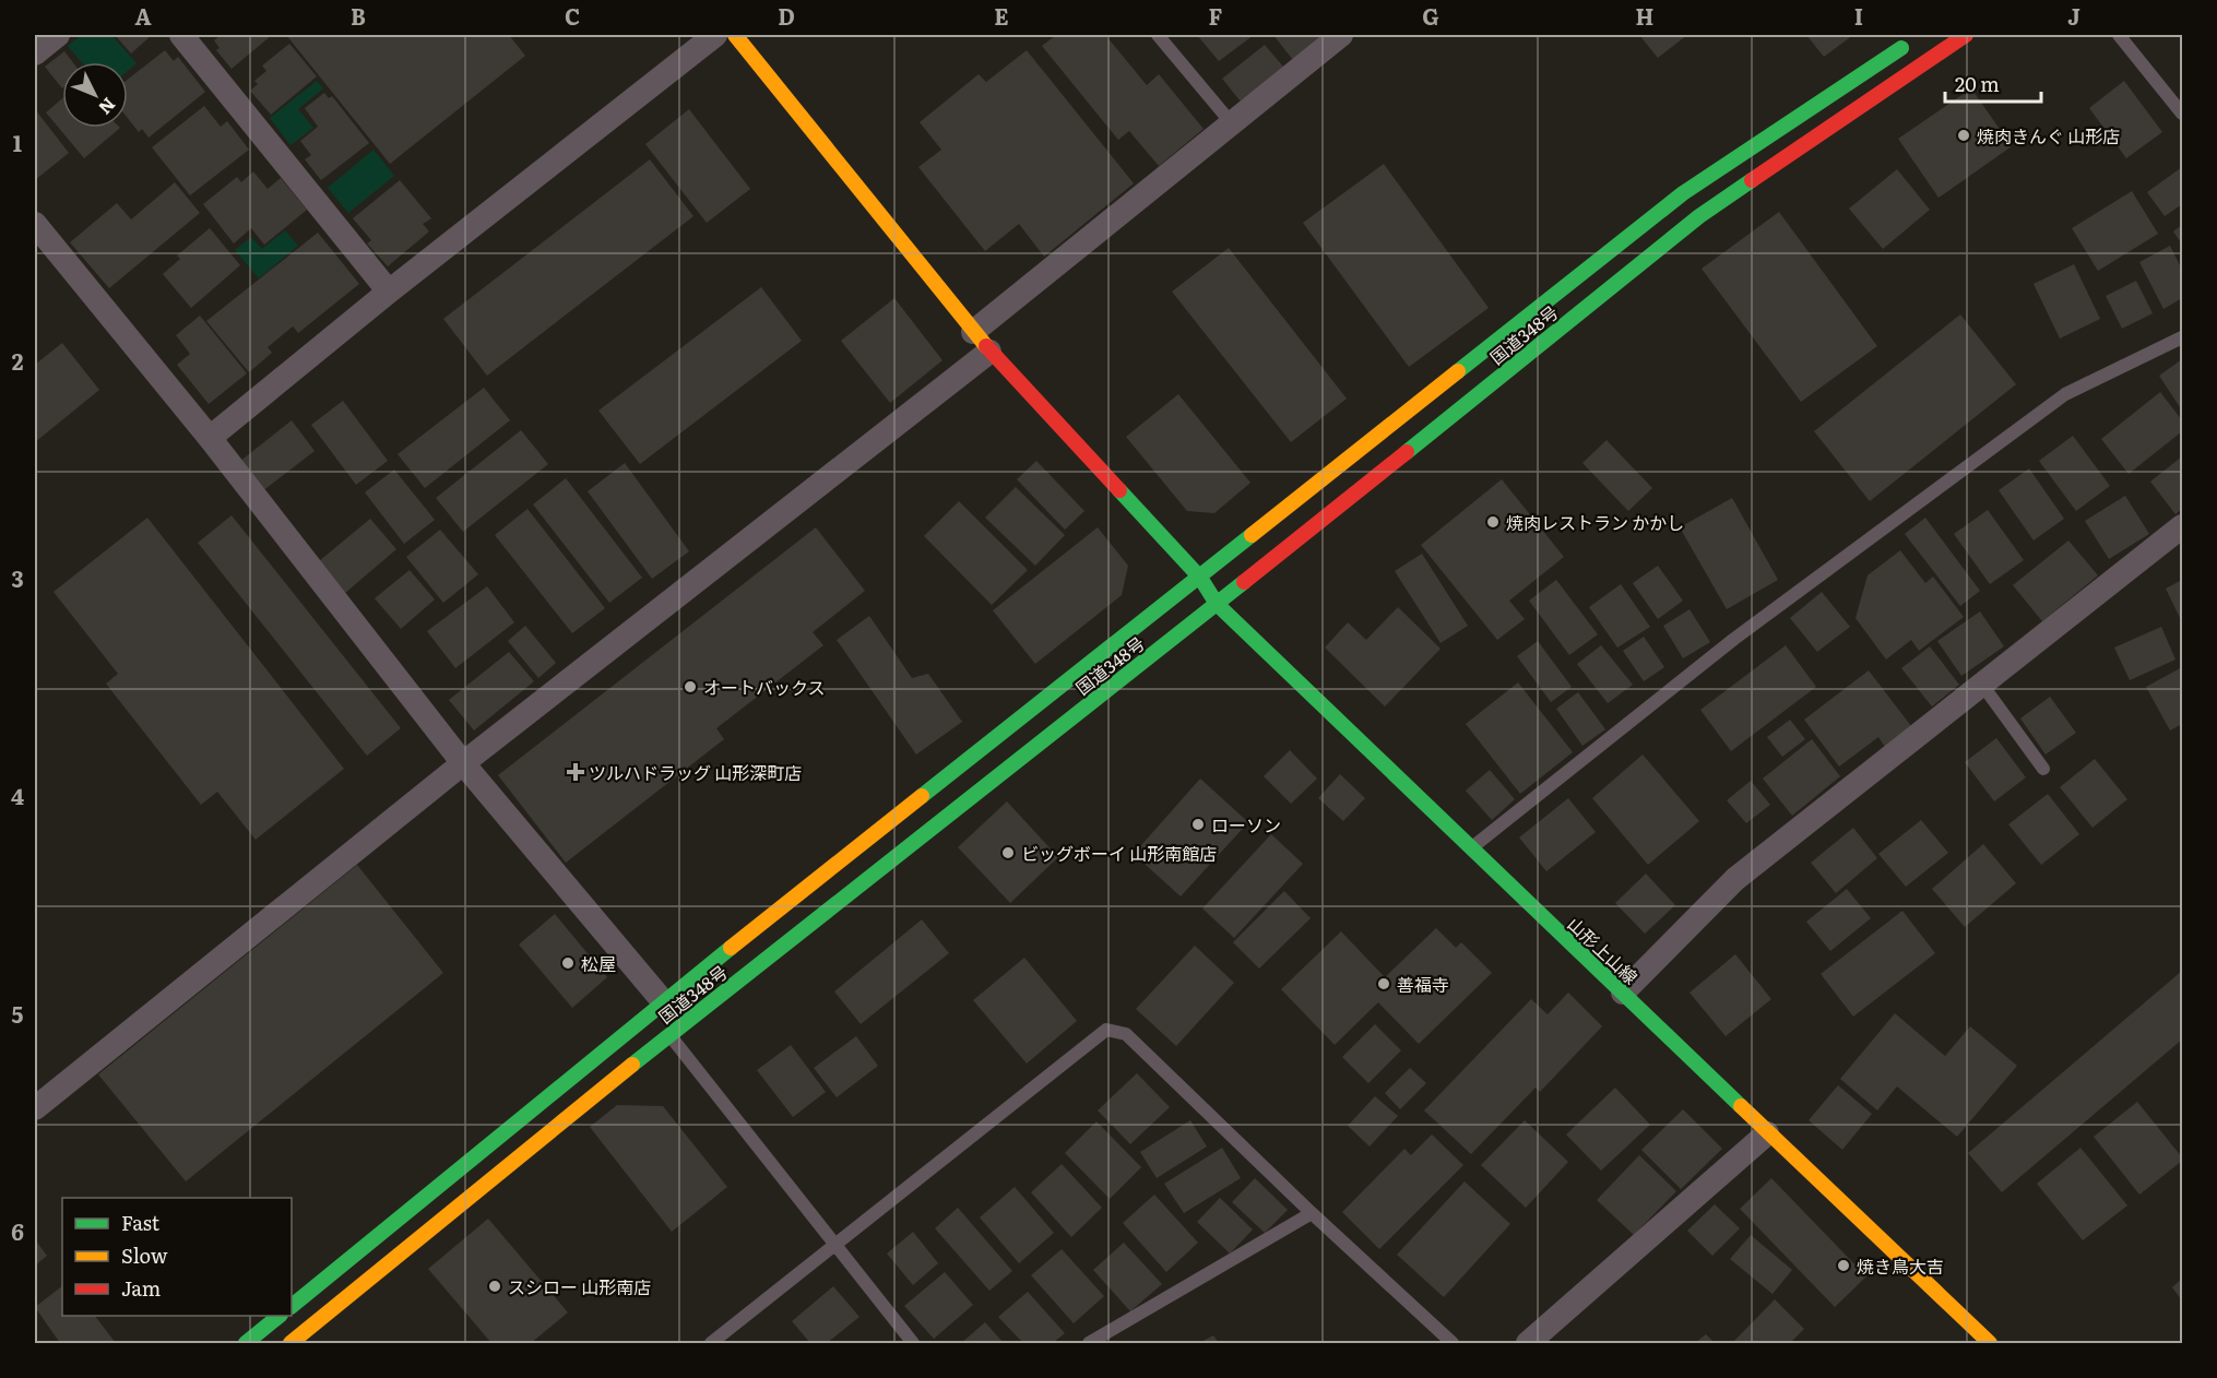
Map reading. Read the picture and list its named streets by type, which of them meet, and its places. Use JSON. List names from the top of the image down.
{
  "streets": {
    "main road": ["国道348号", "山形上山線"]
  },
  "crossings": [
    ["国道348号", "山形上山線"]
  ],
  "places": {
    "other": [
      "焼肉きんぐ 山形店",
      "焼肉レストラン かかし",
      "オートバックス",
      "ローソン",
      "ビッグボーイ 山形南館店",
      "松屋",
      "善福寺",
      "焼き鳥大吉",
      "スシロー 山形南店"
    ],
    "health": ["ツルハドラッグ 山形深町店"]
  },
  "legend": ["Fast", "Slow", "Jam"],
  "scale_bar": "20 m",
  "north": "bottom right",
  "grid": {
    "columns": [
      "A",
      "B",
      "C",
      "D",
      "E",
      "F",
      "G",
      "H",
      "I",
      "J"
    ],
    "rows": [
      "1",
      "2",
      "3",
      "4",
      "5",
      "6"
    ]
  }
}
